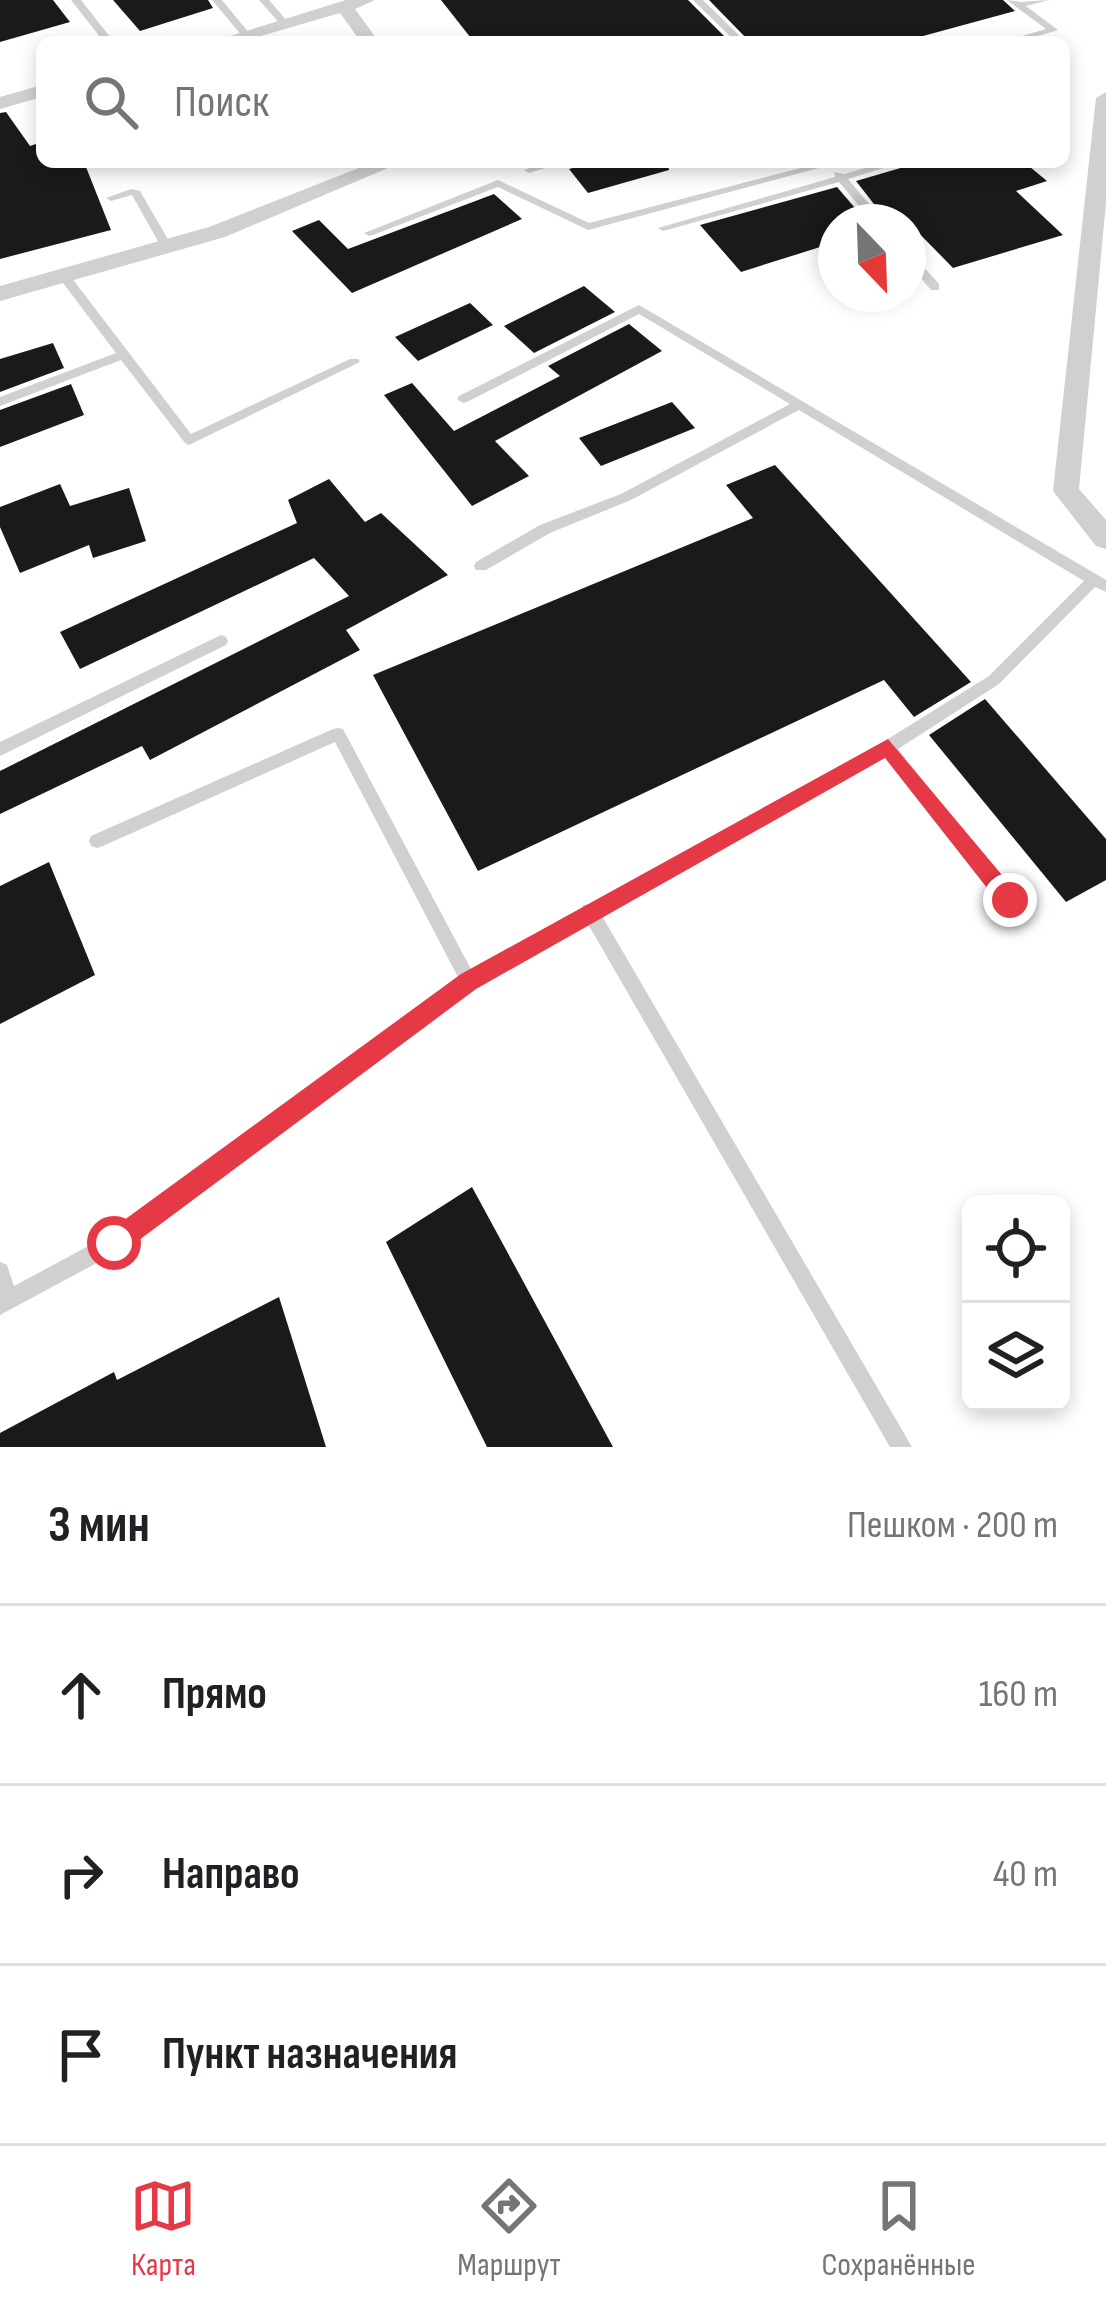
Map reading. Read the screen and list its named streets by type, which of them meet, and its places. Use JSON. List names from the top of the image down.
{
  "north": "bottom right",
  "page": {
    "search": "Поиск",
    "heading": ["3 мин", "Пешком · 200 m"],
    "list": [
      ["Прямо", "160 m"],
      ["Направо", "40 m"],
      "Пункт назначения"
    ],
    "nav": ["Карта", "Маршрут", "Сохранённые"]
  }
}
